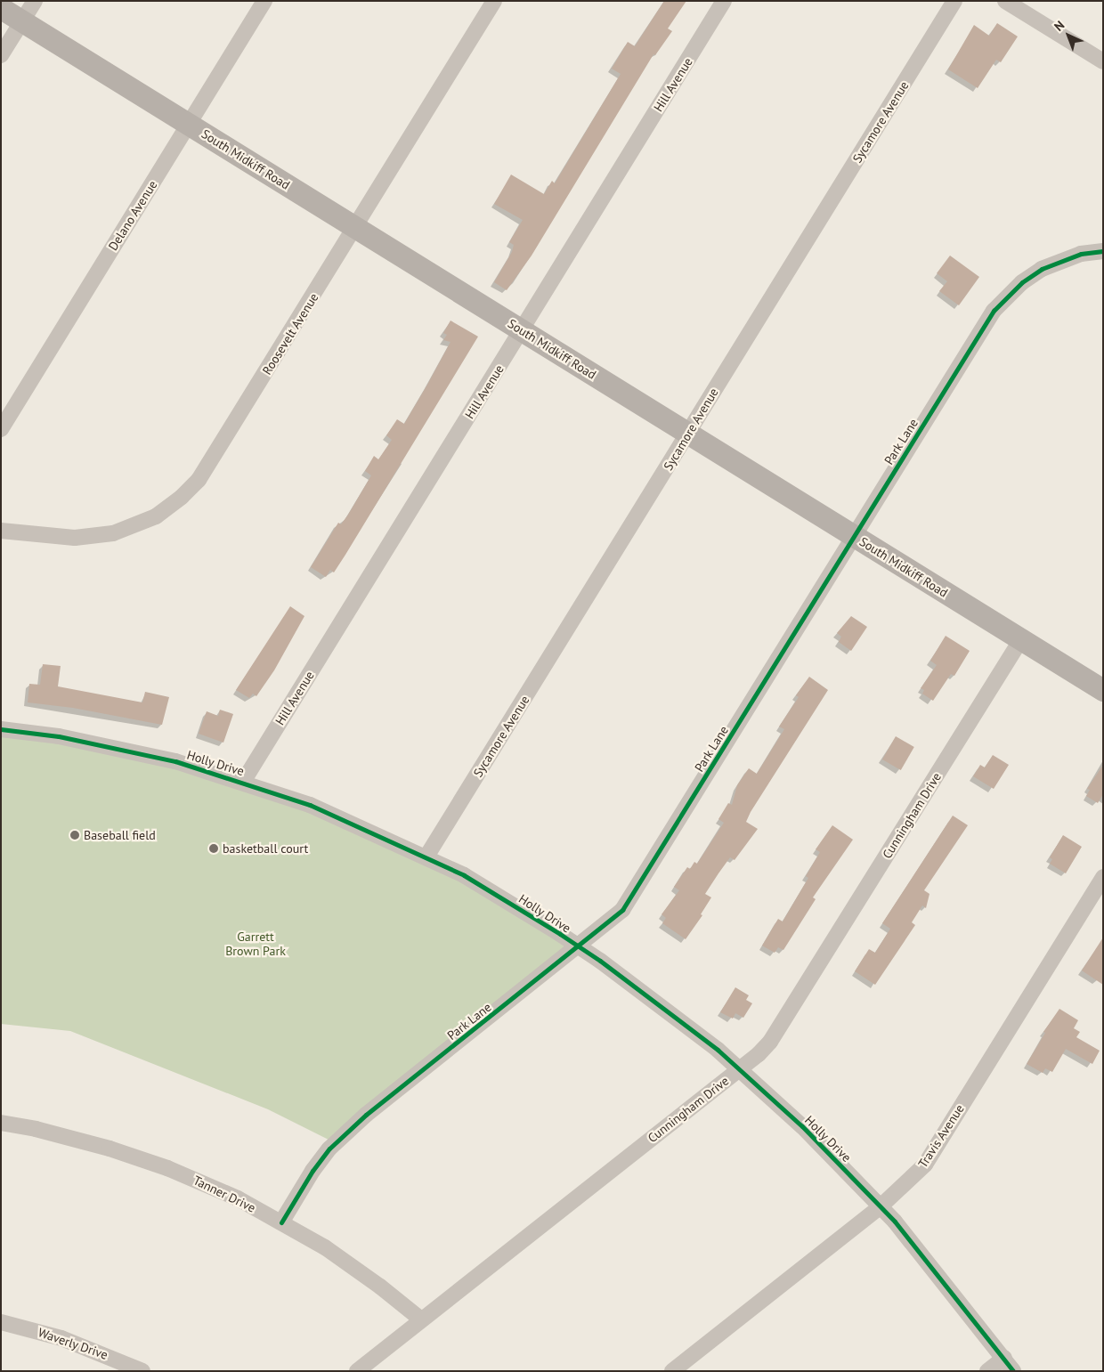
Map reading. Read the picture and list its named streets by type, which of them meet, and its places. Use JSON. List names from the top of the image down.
{
  "streets": {
    "main road": ["South Midkiff Road"],
    "street": [
      "Hill Avenue",
      "Sycamore Avenue",
      "Delano Avenue",
      "Roosevelt Avenue",
      "Park Lane",
      "Holly Drive",
      "Cunningham Drive",
      "Travis Avenue",
      "Tanner Drive",
      "Waverly Drive"
    ]
  },
  "crossings": [
    ["Hill Avenue", "South Midkiff Road"],
    ["Hill Avenue", "Holly Drive"],
    ["Sycamore Avenue", "South Midkiff Road"],
    ["Sycamore Avenue", "Holly Drive"],
    ["South Midkiff Road", "Delano Avenue"],
    ["South Midkiff Road", "Roosevelt Avenue"],
    ["South Midkiff Road", "Park Lane"],
    ["South Midkiff Road", "Cunningham Drive"],
    ["Park Lane", "Holly Drive"],
    ["Park Lane", "Tanner Drive"],
    ["Holly Drive", "Cunningham Drive"],
    ["Holly Drive", "Travis Avenue"],
    ["Cunningham Drive", "Tanner Drive"]
  ],
  "parks": ["Garrett Brown Park"],
  "places": ["Baseball field", "basketball court"],
  "north": "top left"
}
